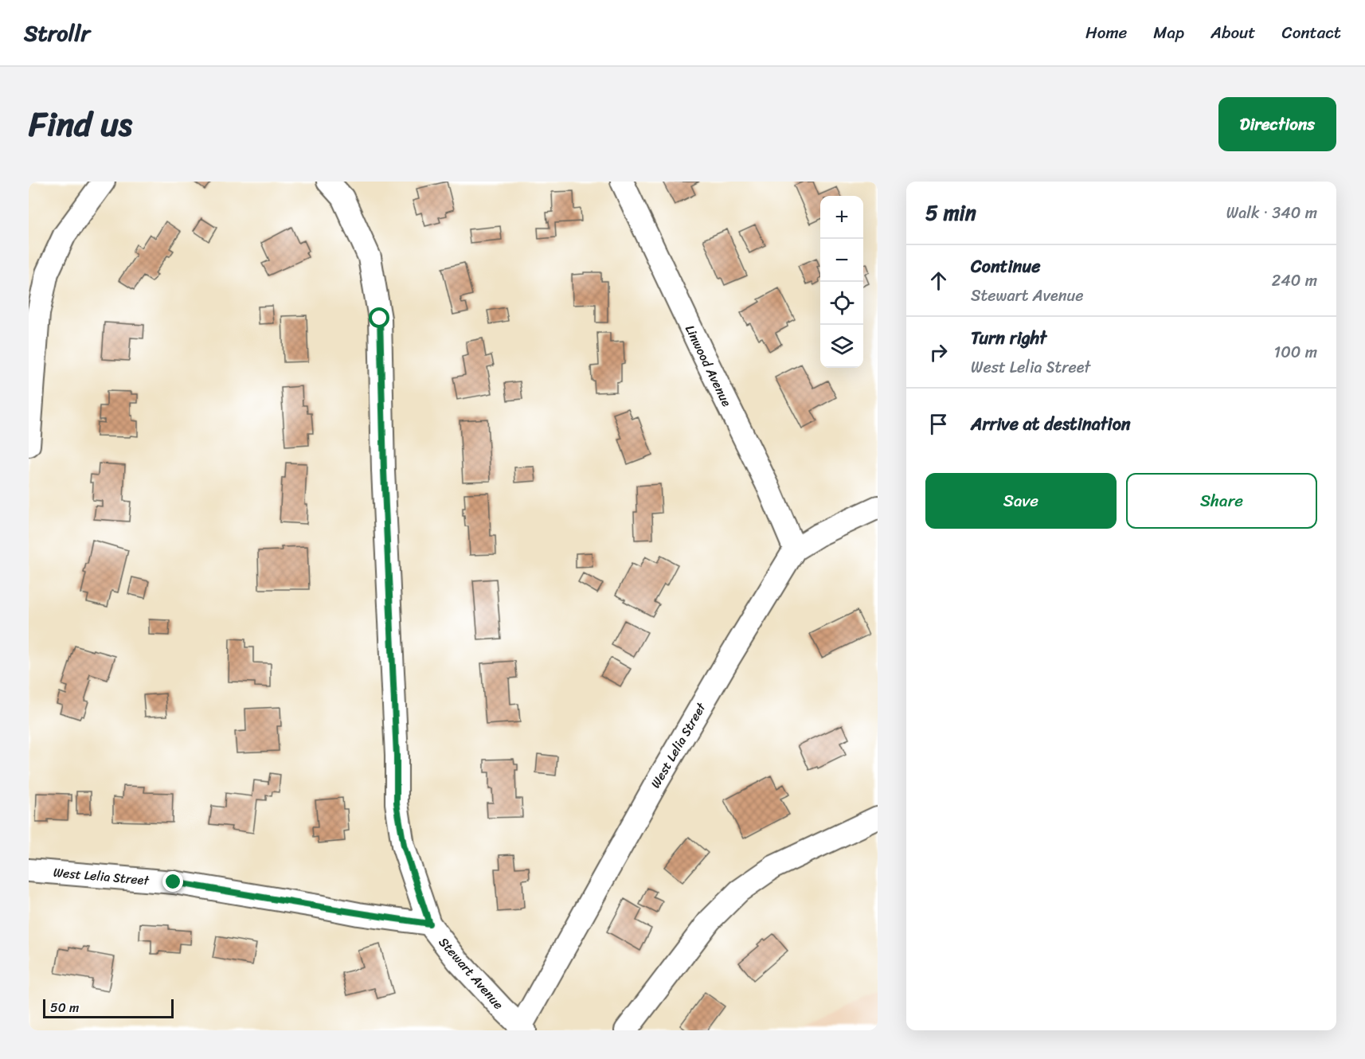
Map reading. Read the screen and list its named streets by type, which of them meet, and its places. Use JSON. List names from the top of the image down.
{
  "streets": {
    "street": ["Linwood Avenue", "West Lelia Street", "Stewart Avenue"]
  },
  "crossings": [
    ["Linwood Avenue", "West Lelia Street"],
    ["West Lelia Street", "Stewart Avenue"]
  ],
  "scale_bar": "50 m",
  "page": {
    "header": "Strollr",
    "nav": [
      "Home",
      "Map",
      "About",
      "Contact"
    ],
    "title": "Find us",
    "buttons": [
      "Directions",
      ["Save", "Share"]
    ],
    "heading": ["5 min", "Walk · 340 m"],
    "map_buttons": ["+", "−"],
    "list": [
      ["Continue", "Stewart Avenue", "240 m"],
      ["Turn right", "West Lelia Street", "100 m"],
      "Arrive at destination"
    ],
    "scale": "50 m"
  }
}
